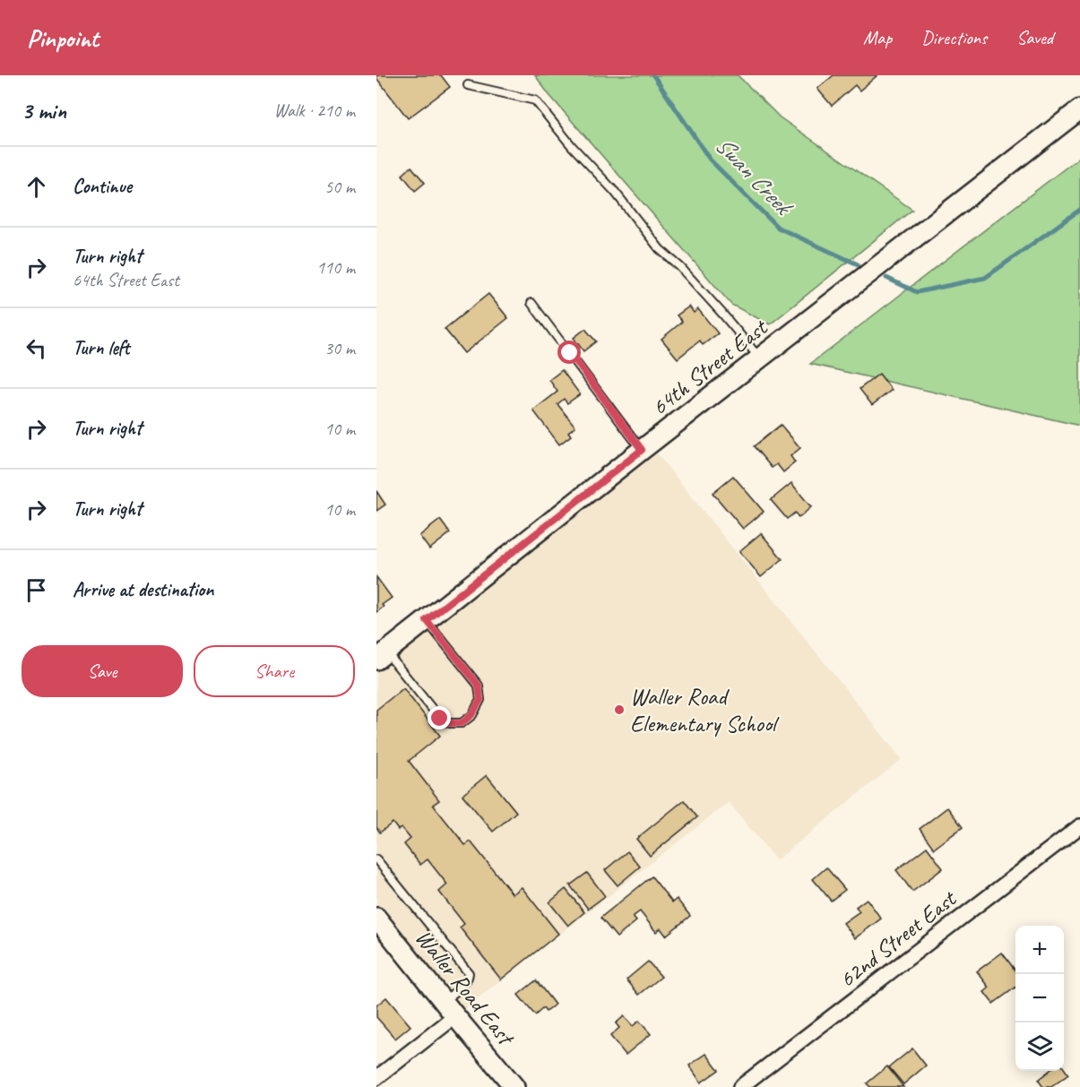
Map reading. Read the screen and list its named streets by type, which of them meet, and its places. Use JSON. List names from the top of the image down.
{
  "streets": {
    "street": ["64th Street East", "62nd Street East", "Waller Road East"]
  },
  "water": ["Swan Creek"],
  "places": ["Waller Road Elementary School"],
  "page": {
    "header": "Pinpoint",
    "nav": ["Map", "Directions", "Saved"],
    "heading": ["3 min", "Walk · 210 m"],
    "list": [
      ["Continue", "50 m"],
      ["Turn right", "64th Street East", "110 m"],
      ["Turn left", "30 m"],
      ["Turn right", "10 m"],
      ["Turn right", "10 m"],
      "Arrive at destination"
    ],
    "buttons": ["Save", "Share"],
    "map_buttons": ["+", "−"]
  }
}
